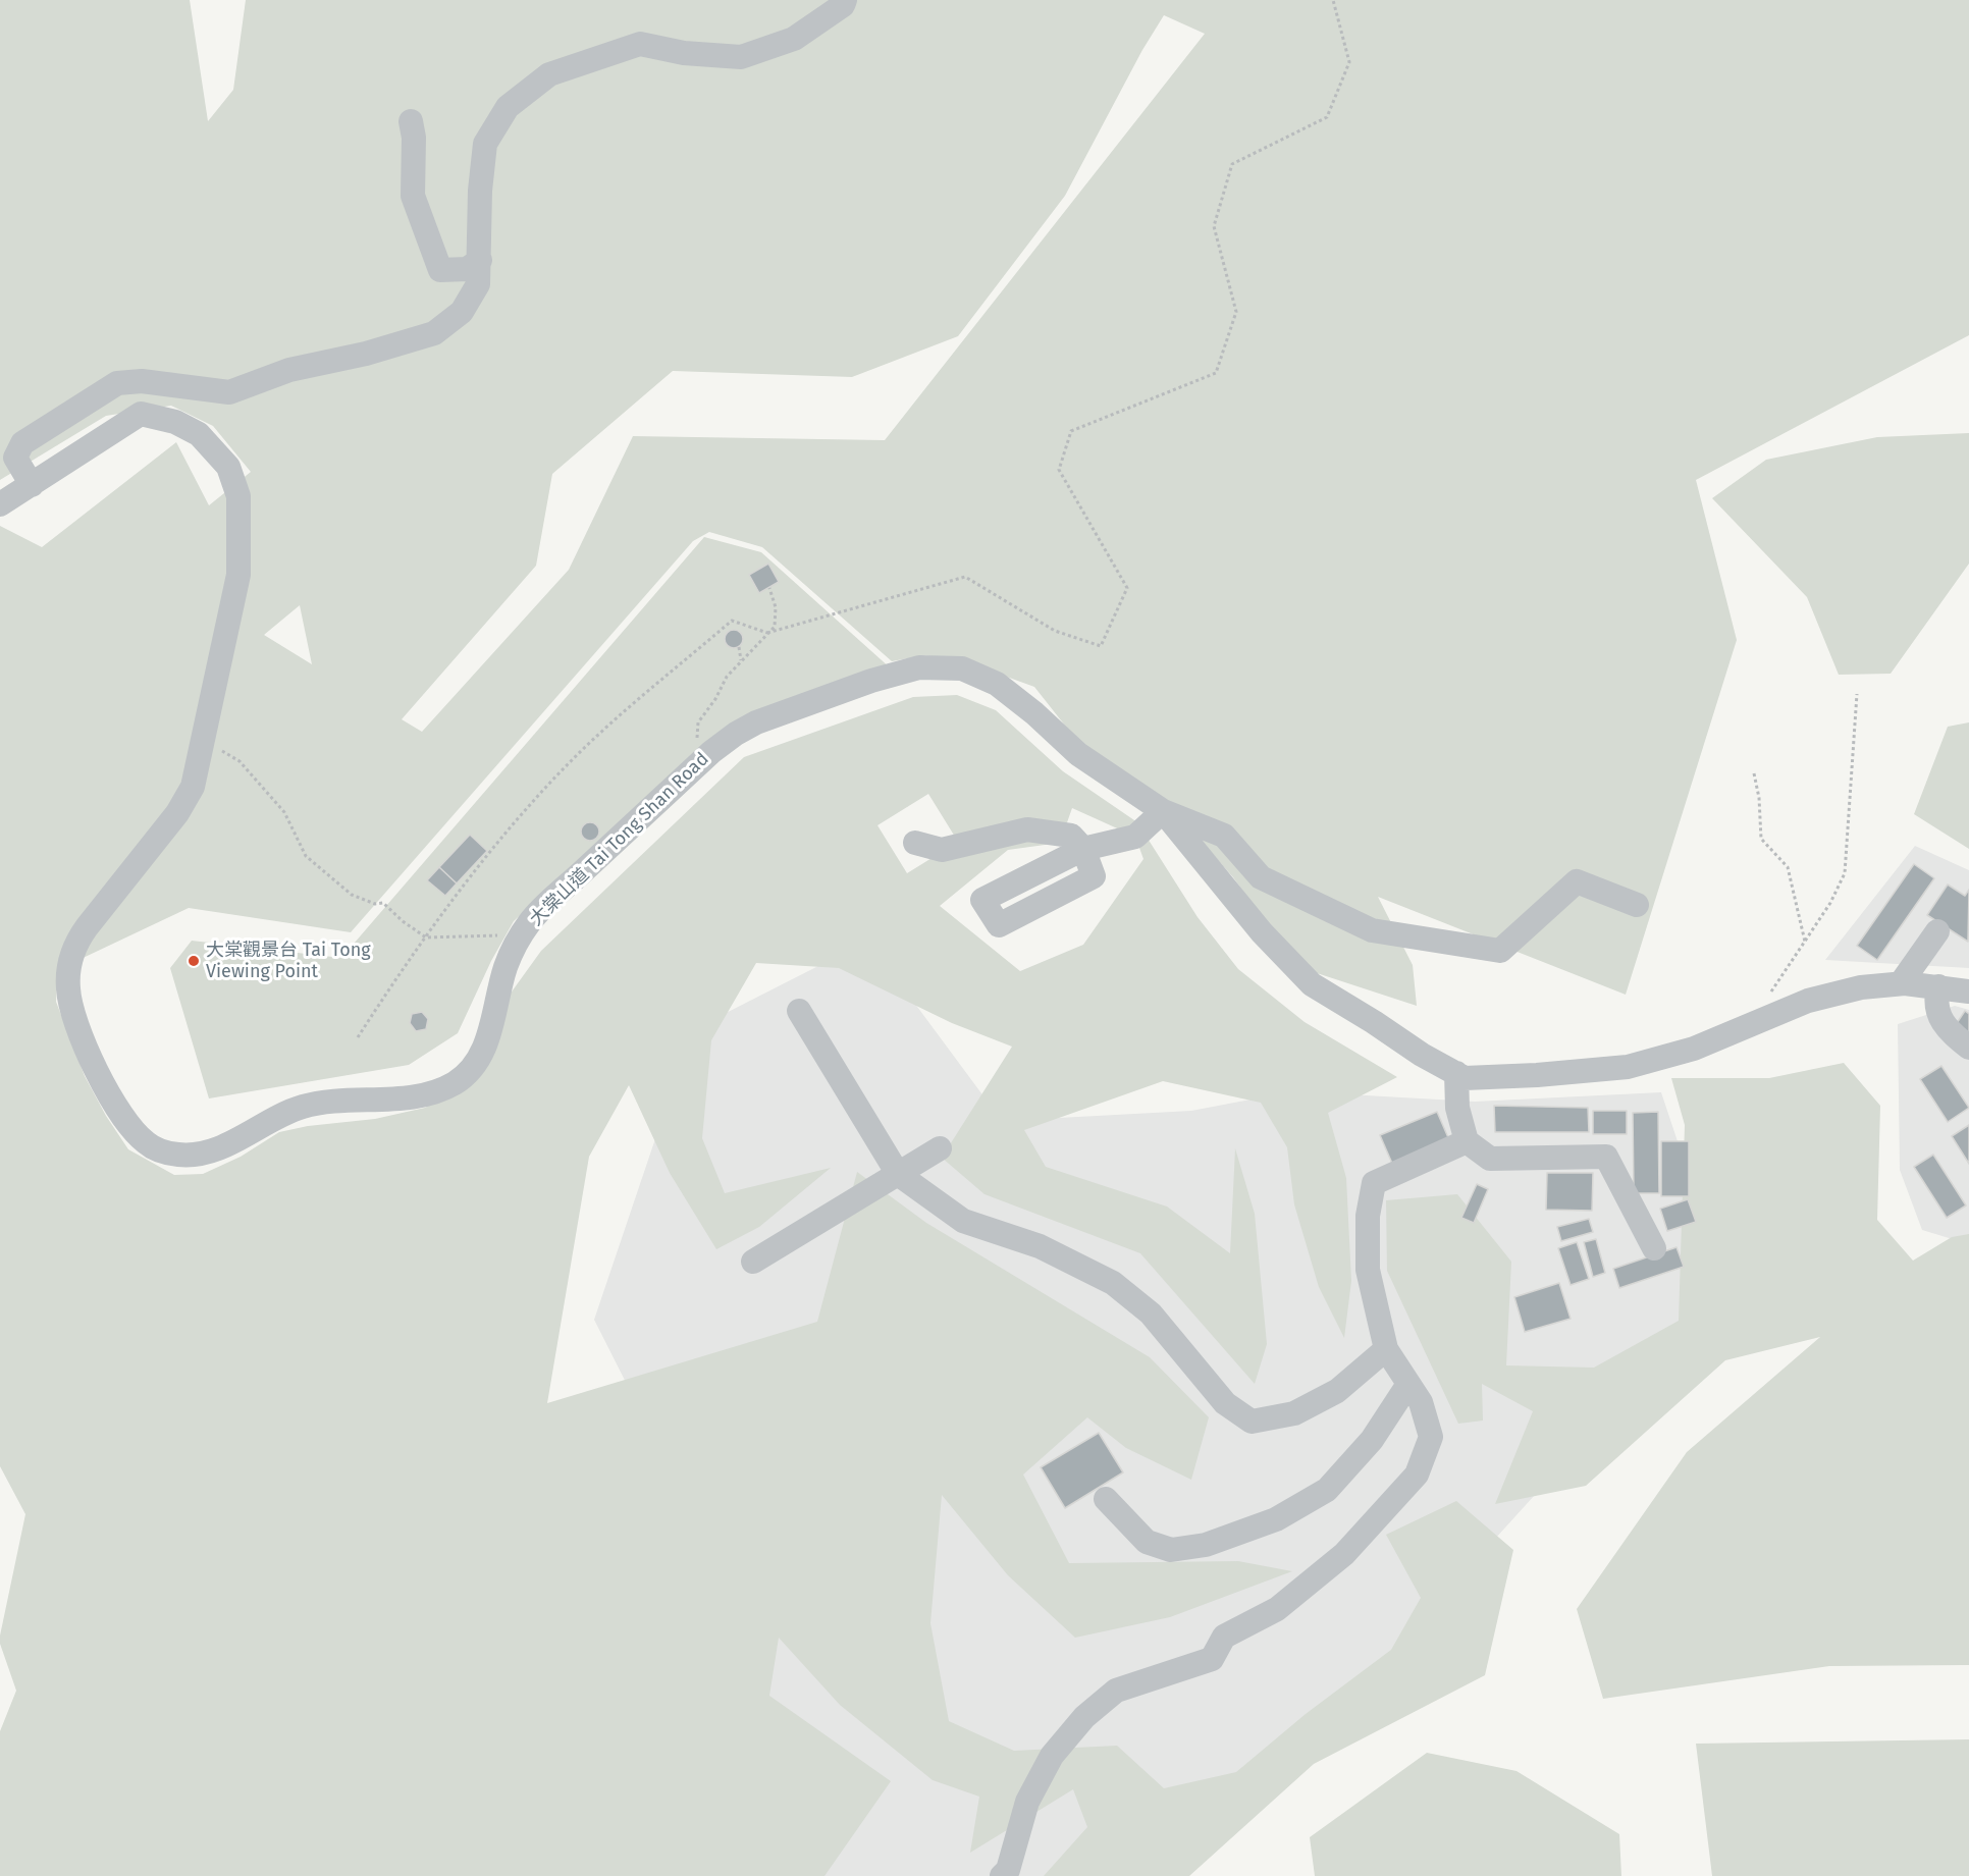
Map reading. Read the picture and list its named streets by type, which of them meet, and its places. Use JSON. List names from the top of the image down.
{
  "streets": {
    "street": ["大棠山道 Tai Tong Shan Road"]
  },
  "places": ["大棠觀景台 Tai Tong Viewing Point"]
}
